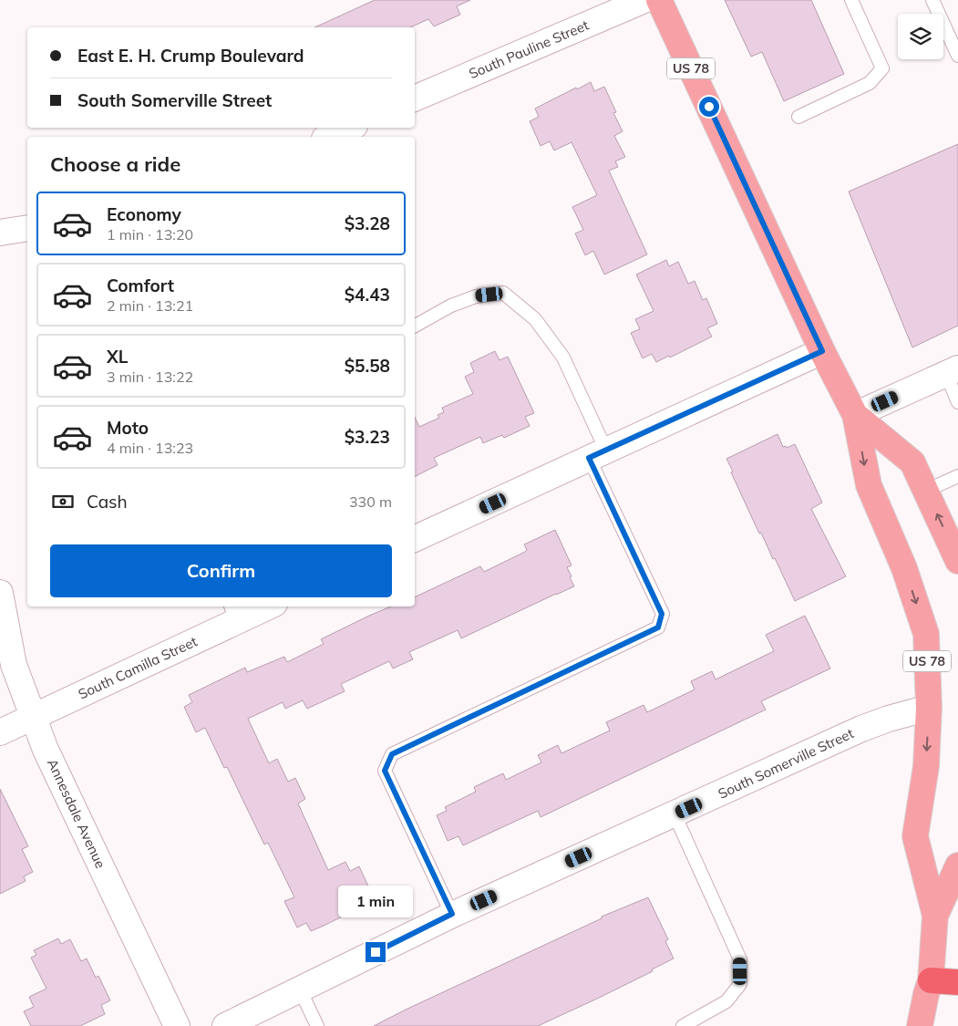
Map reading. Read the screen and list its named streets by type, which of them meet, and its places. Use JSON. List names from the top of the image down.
{
  "streets": {
    "main road": ["US 78"],
    "street": [
      "South Pauline Street",
      "South Camilla Street",
      "South Somerville Street",
      "Annesdale Avenue"
    ]
  },
  "crossings": [
    ["US 78", "South Somerville Street"],
    ["South Camilla Street", "Annesdale Avenue"]
  ],
  "page": {
    "banner": ["East E. H. Crump Boulevard", "South Somerville Street"],
    "heading": "Choose a ride",
    "list": [
      {
        "name": "Economy",
        "note": "1 min · 13:20",
        "value": "$3.28"
      },
      {
        "name": "Comfort",
        "note": "2 min · 13:21",
        "value": "$4.43"
      },
      {
        "name": "XL",
        "note": "3 min · 13:22",
        "value": "$5.58"
      },
      {
        "name": "Moto",
        "note": "4 min · 13:23",
        "value": "$3.23"
      }
    ],
    "pay": ["Cash", "330 m"],
    "buttons": "Confirm",
    "bubble": "1 min"
  }
}
